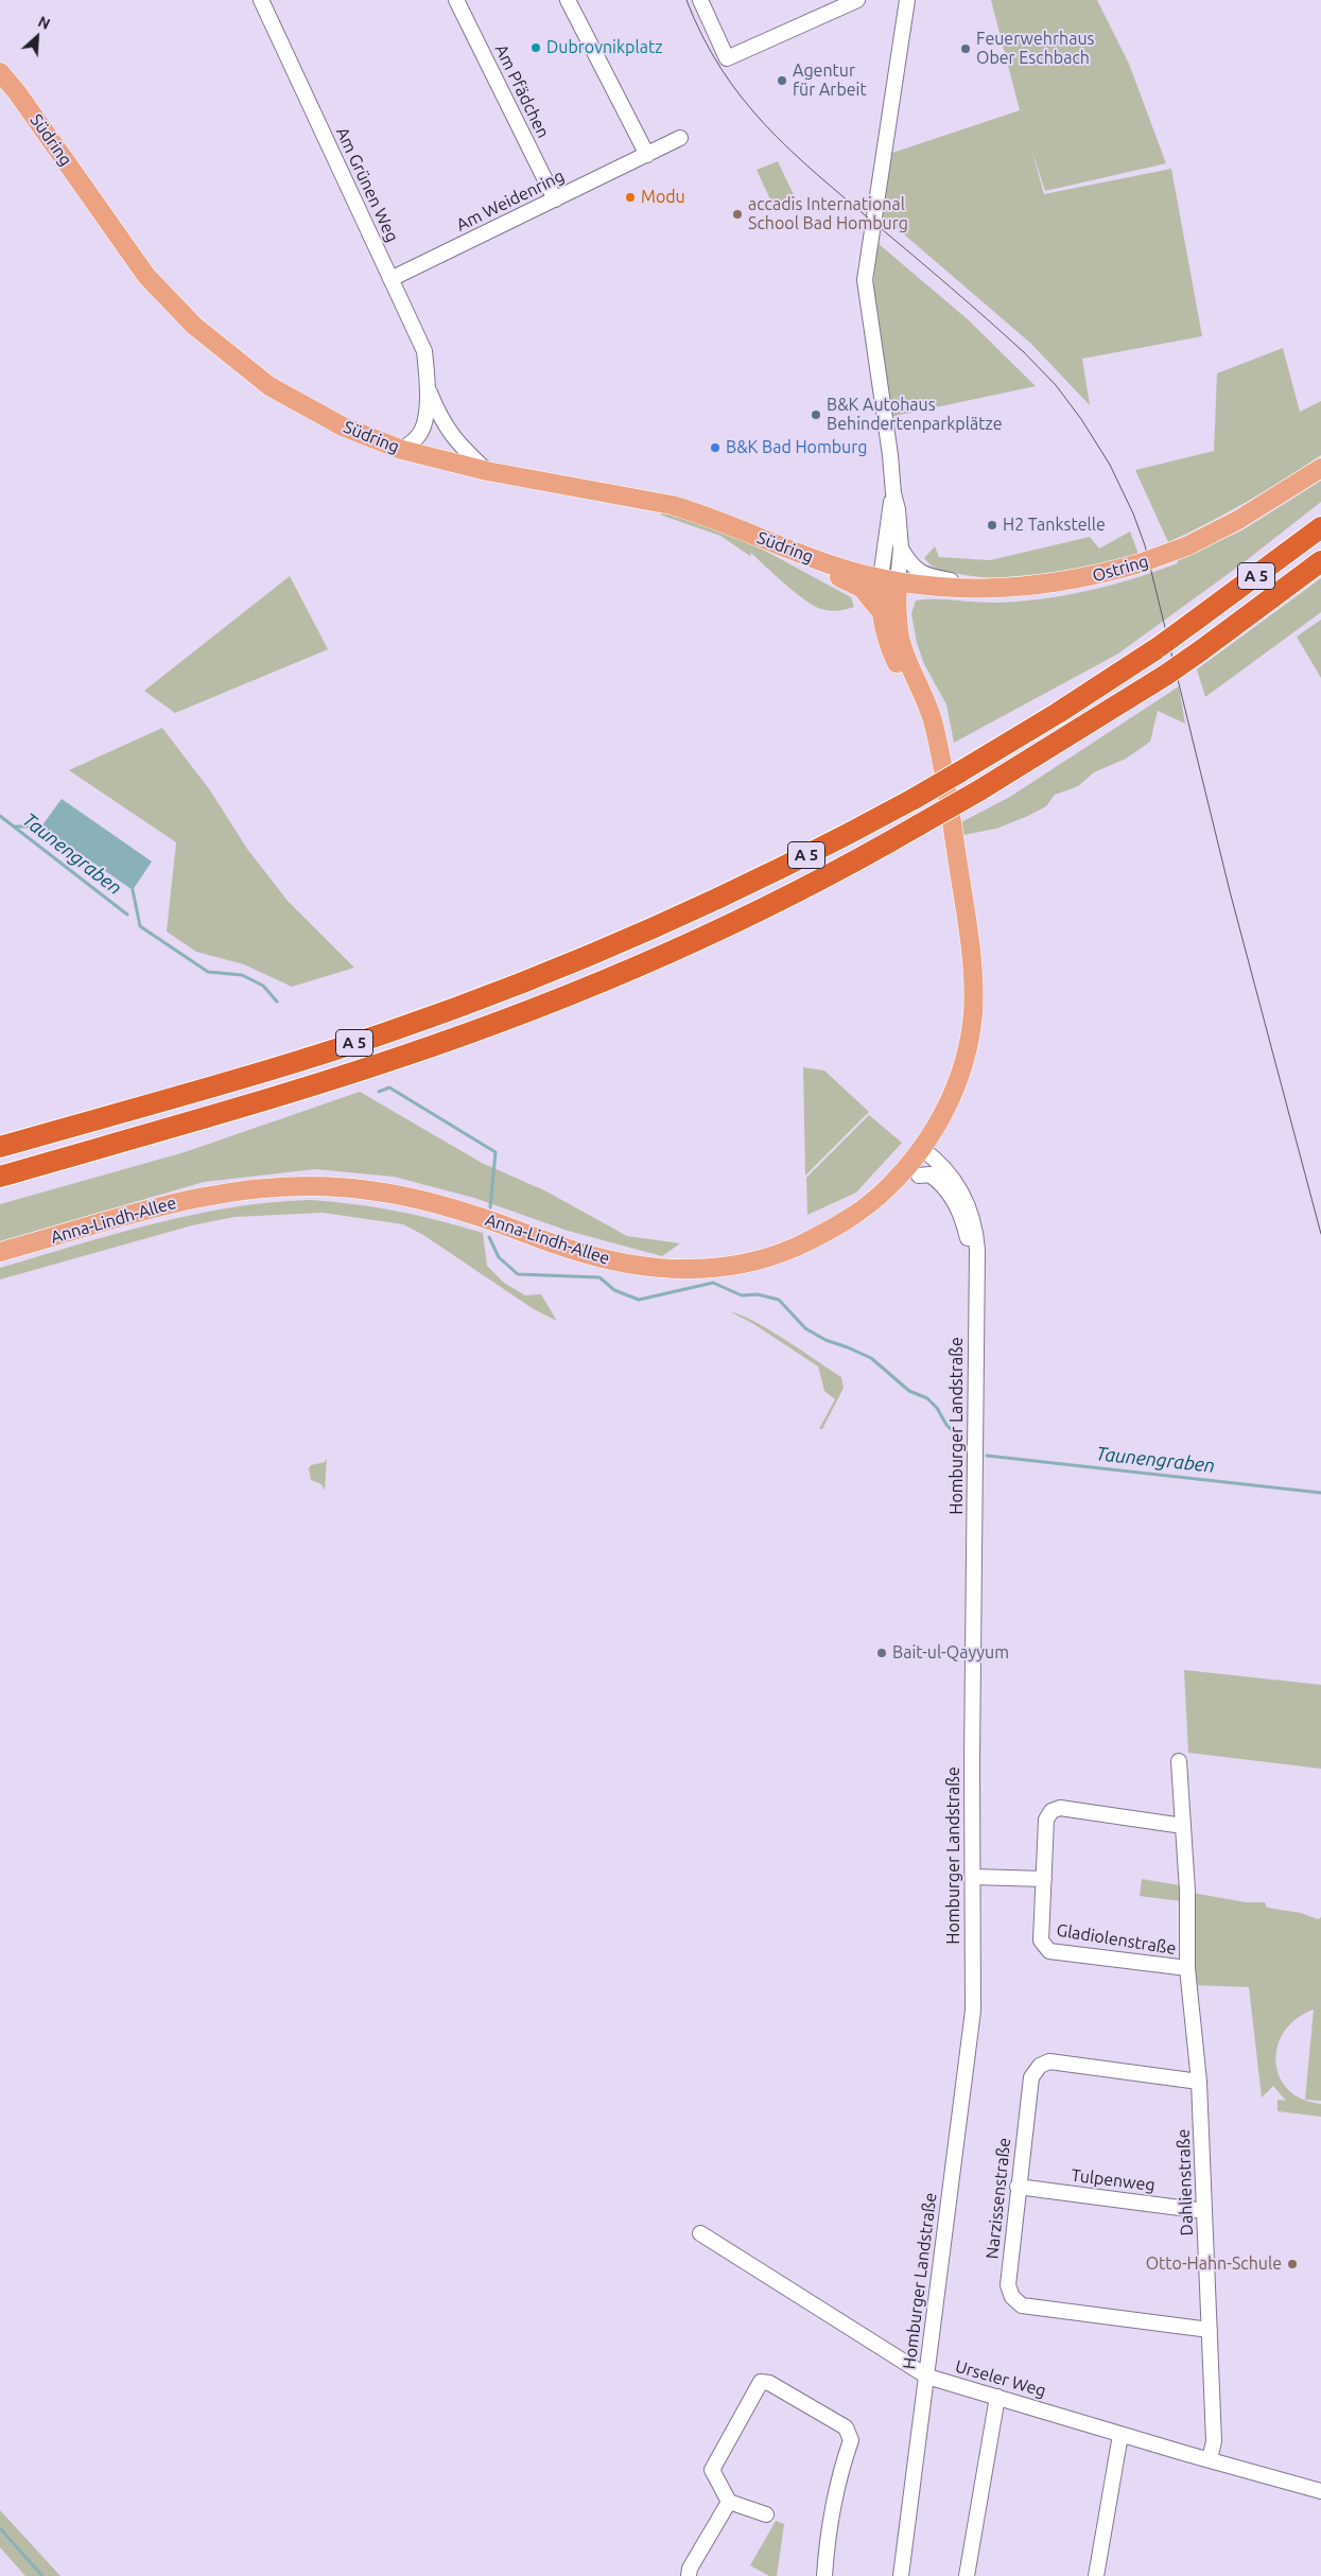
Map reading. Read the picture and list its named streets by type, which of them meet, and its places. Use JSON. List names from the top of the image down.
{
  "streets": {
    "highway": ["A 5"],
    "main road": ["Südring", "Ostring", "Anna-Lindh-Allee"],
    "street": [
      "Am Pfädchen",
      "Am Grünen Weg",
      "Am Weidenring",
      "Homburger Landstraße",
      "Gladiolenstraße",
      "Tulpenweg",
      "Dahlienstraße",
      "Narzissenstraße",
      "Urseler Weg"
    ]
  },
  "crossings": [
    ["Am Pfädchen", "Am Weidenring"],
    ["Südring", "Am Grünen Weg"],
    ["Südring", "Ostring"],
    ["Am Grünen Weg", "Am Weidenring"],
    ["Anna-Lindh-Allee", "Homburger Landstraße"],
    ["Homburger Landstraße", "Urseler Weg"],
    ["Gladiolenstraße", "Dahlienstraße"],
    ["Tulpenweg", "Dahlienstraße"],
    ["Tulpenweg", "Narzissenstraße"],
    ["Dahlienstraße", "Narzissenstraße"],
    ["Dahlienstraße", "Urseler Weg"]
  ],
  "water": ["Taunengraben"],
  "places": [
    "Dubrovnikplatz",
    "Feuerwehrhaus Ober Eschbach",
    "Agentur für Arbeit",
    "Modu",
    "accadis International School Bad Homburg",
    "B&K Autohaus Behindertenparkplätze",
    "B&K Bad Homburg",
    "H2 Tankstelle",
    "Bait-ul-Qayyum",
    "Otto-Hahn-Schule"
  ],
  "north": "top right"
}
